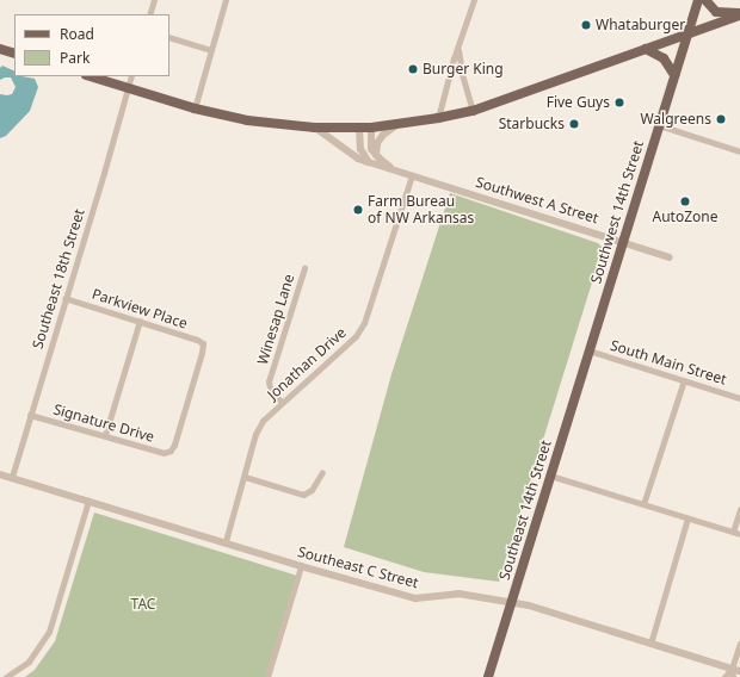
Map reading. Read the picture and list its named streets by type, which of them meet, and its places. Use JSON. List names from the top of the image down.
{
  "streets": {
    "main road": ["Southwest 14th Street", "Southeast 14th Street"],
    "street": [
      "Southwest A Street",
      "Southeast 18th Street",
      "Parkview Place",
      "Winesap Lane",
      "South Main Street",
      "Jonathan Drive",
      "Signature Drive",
      "Southeast C Street"
    ]
  },
  "crossings": [
    ["Southwest A Street", "Southwest 14th Street"],
    ["Southwest A Street", "Jonathan Drive"],
    ["Southwest 14th Street", "South Main Street"],
    ["Southwest 14th Street", "Southeast 14th Street"],
    ["Southeast 18th Street", "Parkview Place"],
    ["Southeast 18th Street", "Signature Drive"],
    ["Southeast 18th Street", "Southeast C Street"],
    ["Parkview Place", "Signature Drive"],
    ["Winesap Lane", "Jonathan Drive"],
    ["South Main Street", "Southeast 14th Street"],
    ["Jonathan Drive", "Southeast C Street"],
    ["Southeast 14th Street", "Southeast C Street"]
  ],
  "parks": ["TAC"],
  "places": [
    "Whataburger",
    "Burger King",
    "Five Guys",
    "Walgreens",
    "Starbucks",
    "AutoZone",
    "Farm Bureau of NW Arkansas"
  ],
  "legend": ["Road", "Park"]
}
